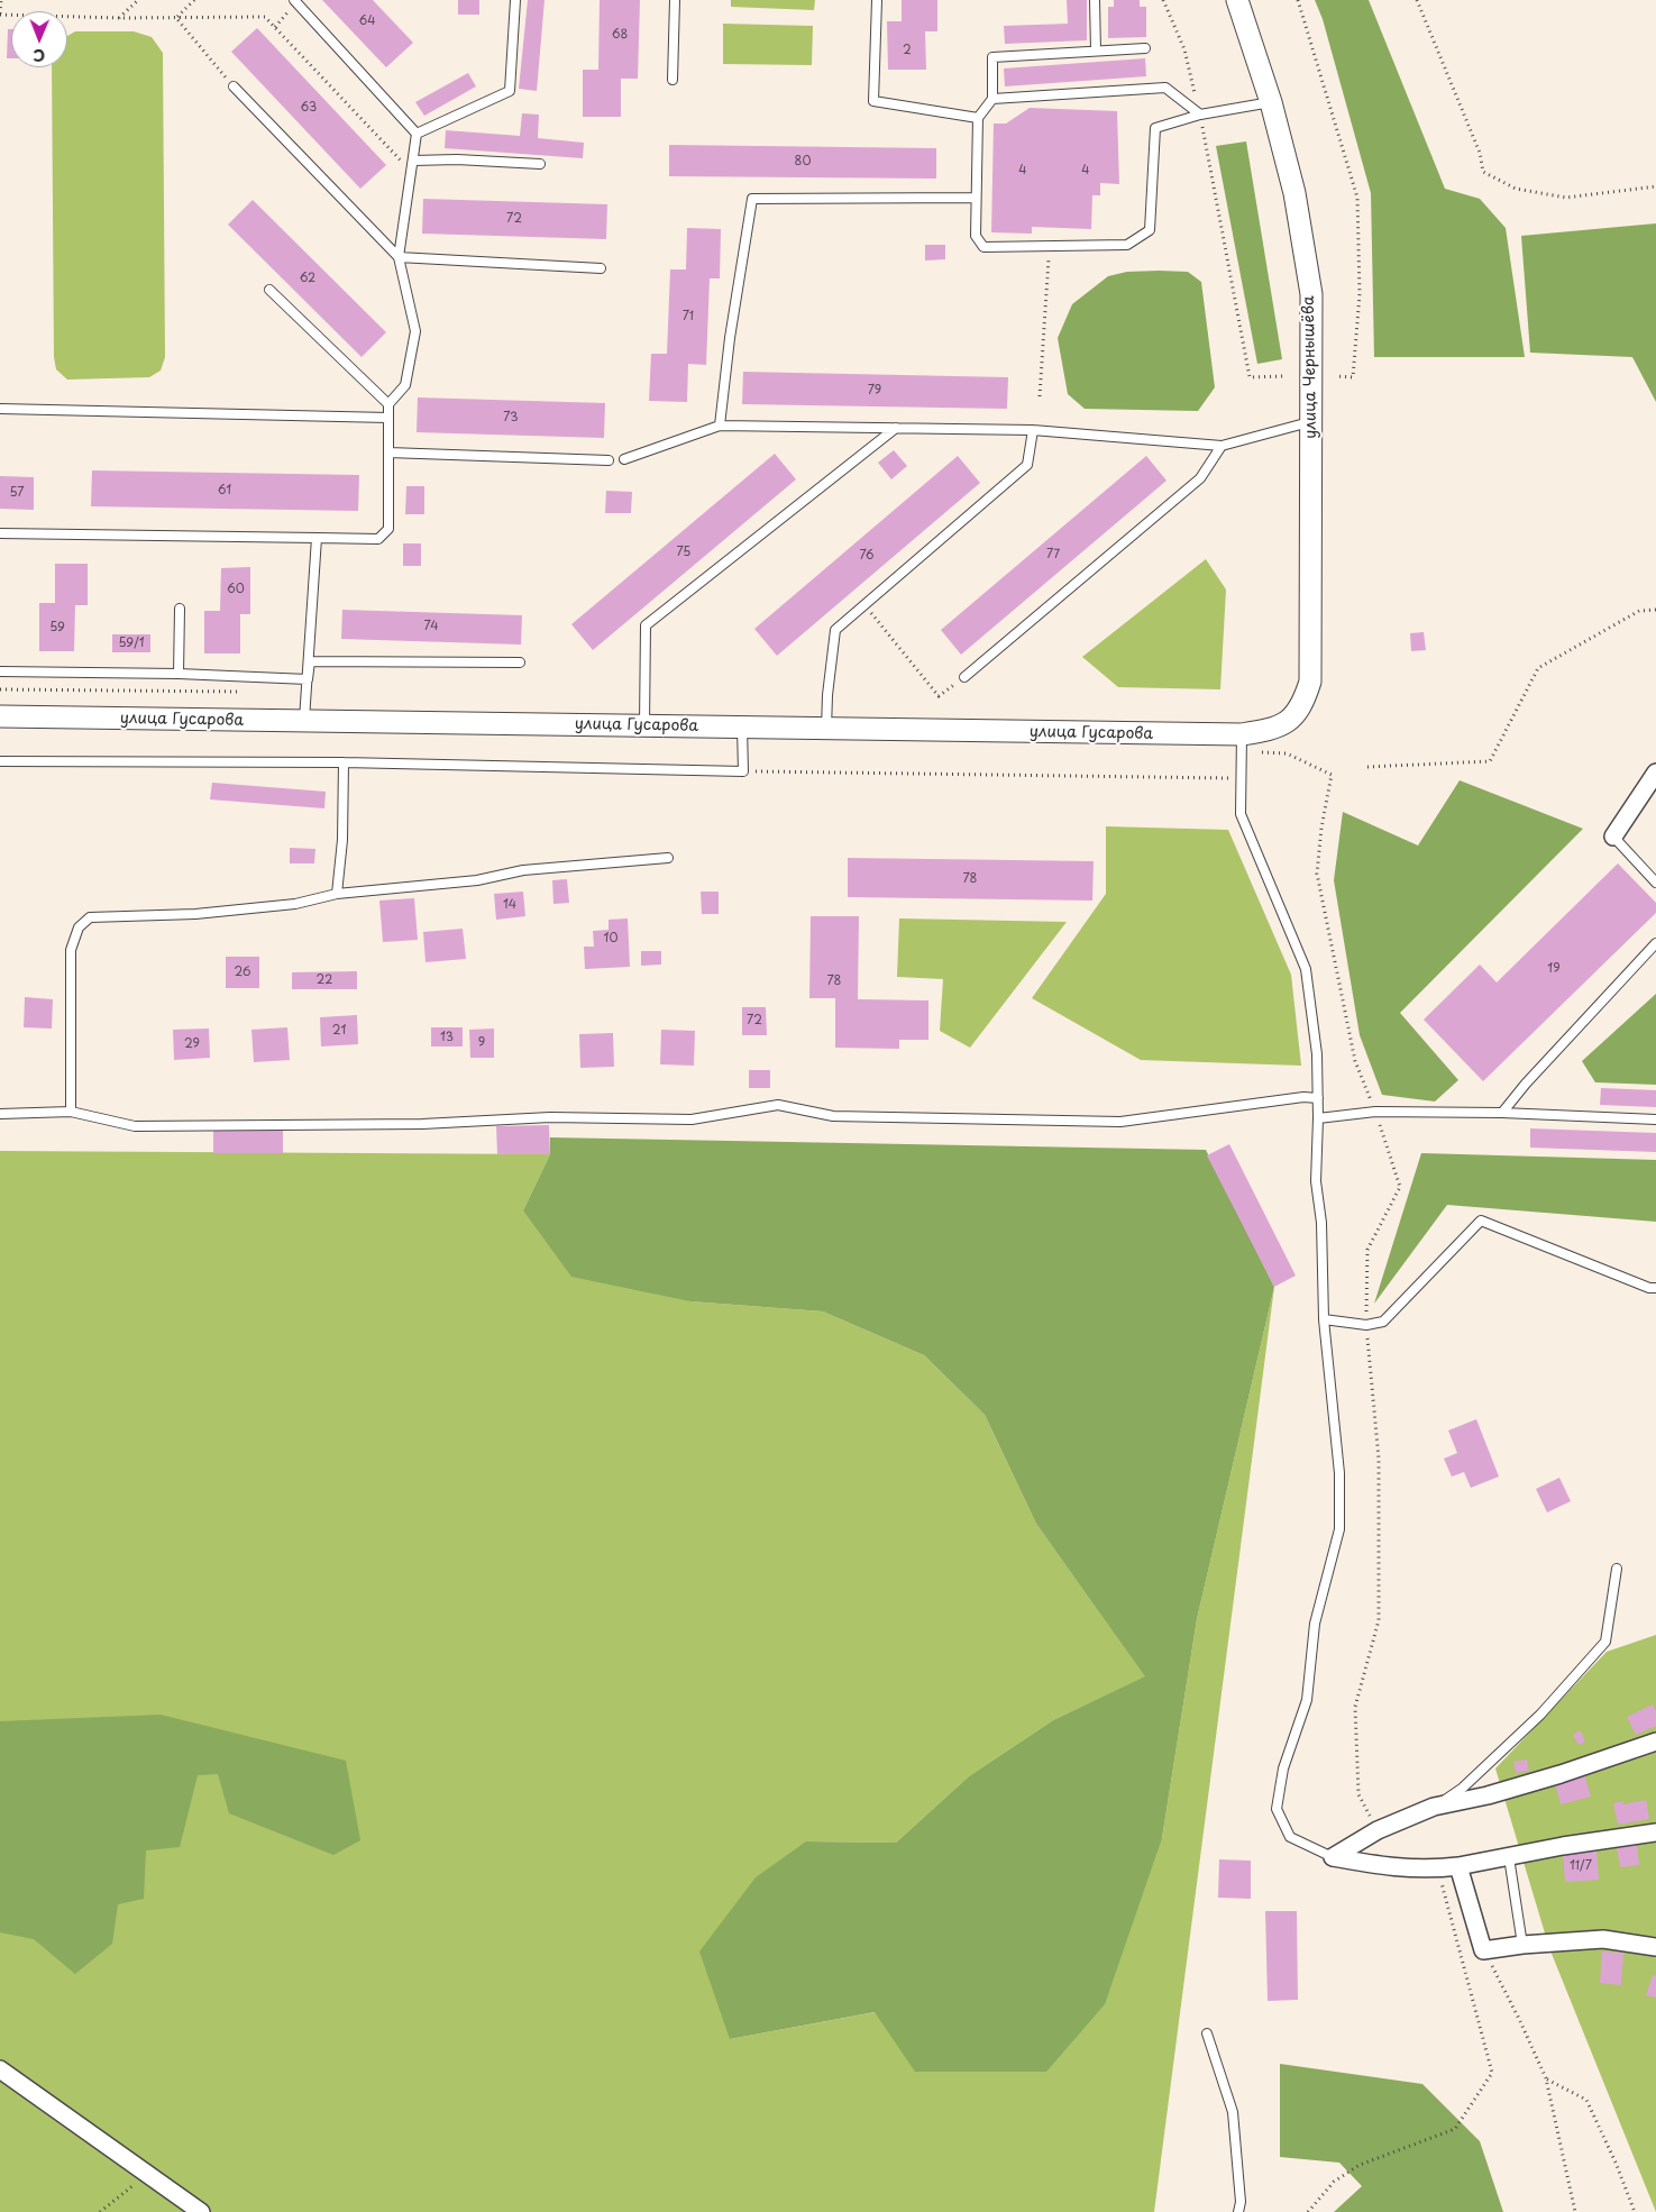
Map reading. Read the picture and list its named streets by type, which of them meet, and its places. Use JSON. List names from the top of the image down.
{
  "streets": {
    "street": ["улица Чернышёва", "улица Гусарова"]
  },
  "crossings": [
    ["улица Чернышёва", "улица Гусарова"]
  ],
  "house_numbers": [
    "64",
    "68",
    "2",
    "63",
    "80",
    "4",
    "4",
    "72",
    "62",
    "71",
    "79",
    "73",
    "61",
    "57",
    "75",
    "77",
    "76",
    "60",
    "74",
    "59",
    "59/1",
    "78",
    "14",
    "10",
    "19",
    "26",
    "22",
    "78",
    "72",
    "21",
    "13",
    "9",
    "29",
    "11/7"
  ],
  "north": "bottom"
}
